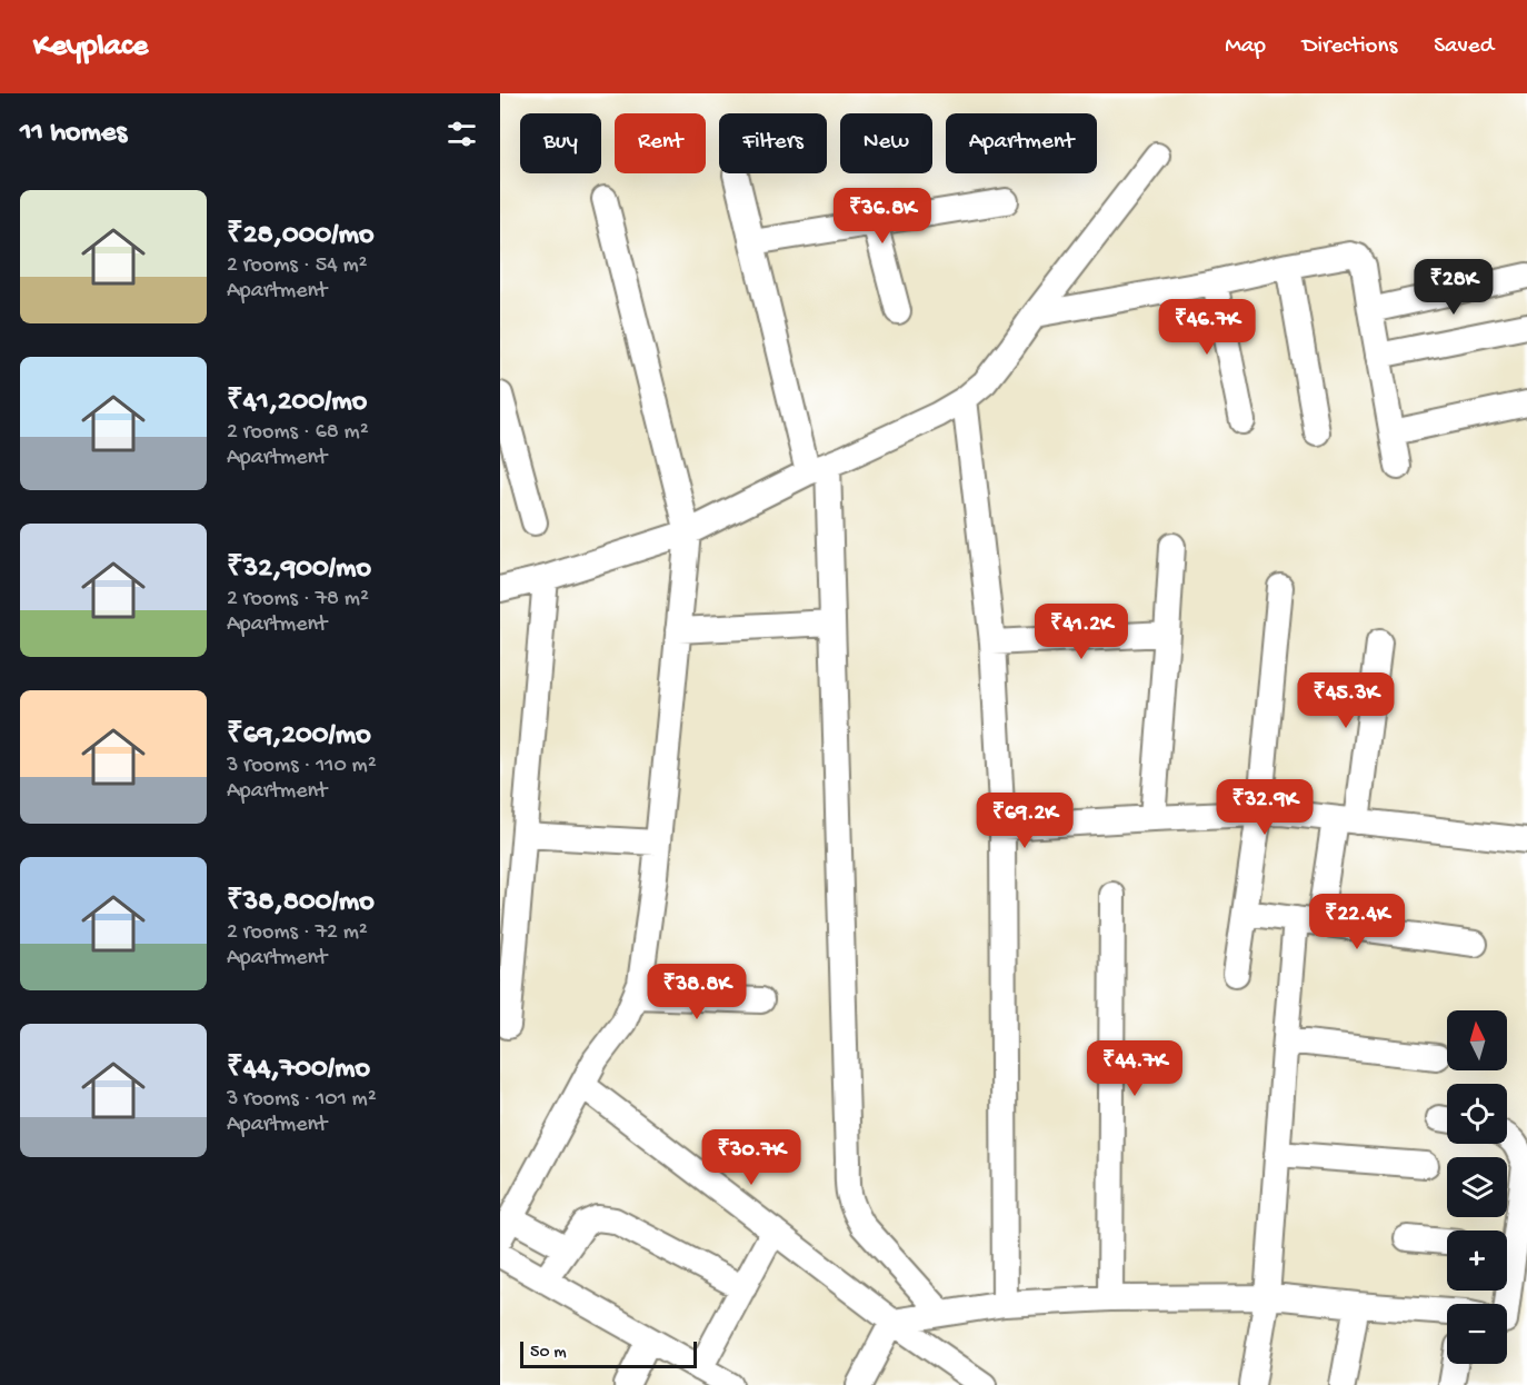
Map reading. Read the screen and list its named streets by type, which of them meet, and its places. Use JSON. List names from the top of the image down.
{
  "scale_bar": "50 m",
  "north": "top",
  "page": {
    "header": "Keyplace",
    "nav": ["Map", "Directions", "Saved"],
    "heading": "11 homes",
    "chip": [
      "Buy",
      "Rent",
      "Filters",
      "New",
      "Apartment"
    ],
    "list": [
      {
        "name": "₹28,000/mo",
        "note": "2 rooms · 54 m² · Apartment"
      },
      {
        "name": "₹41,200/mo",
        "note": "2 rooms · 68 m² · Apartment"
      },
      {
        "name": "₹32,900/mo",
        "note": "2 rooms · 78 m² · Apartment"
      },
      {
        "name": "₹69,200/mo",
        "note": "3 rooms · 110 m² · Apartment"
      },
      {
        "name": "₹38,800/mo",
        "note": "2 rooms · 72 m² · Apartment"
      },
      {
        "name": "₹44,700/mo",
        "note": "3 rooms · 101 m² · Apartment"
      }
    ],
    "price": [
      "₹36.8K",
      "₹28K",
      "₹46.7K",
      "₹41.2K",
      "₹45.3K",
      "₹32.9K",
      "₹69.2K",
      "₹22.4K",
      "₹38.8K",
      "₹44.7K",
      "₹30.7K"
    ],
    "map_buttons": ["+", "−"],
    "scale": "50 m"
  }
}
